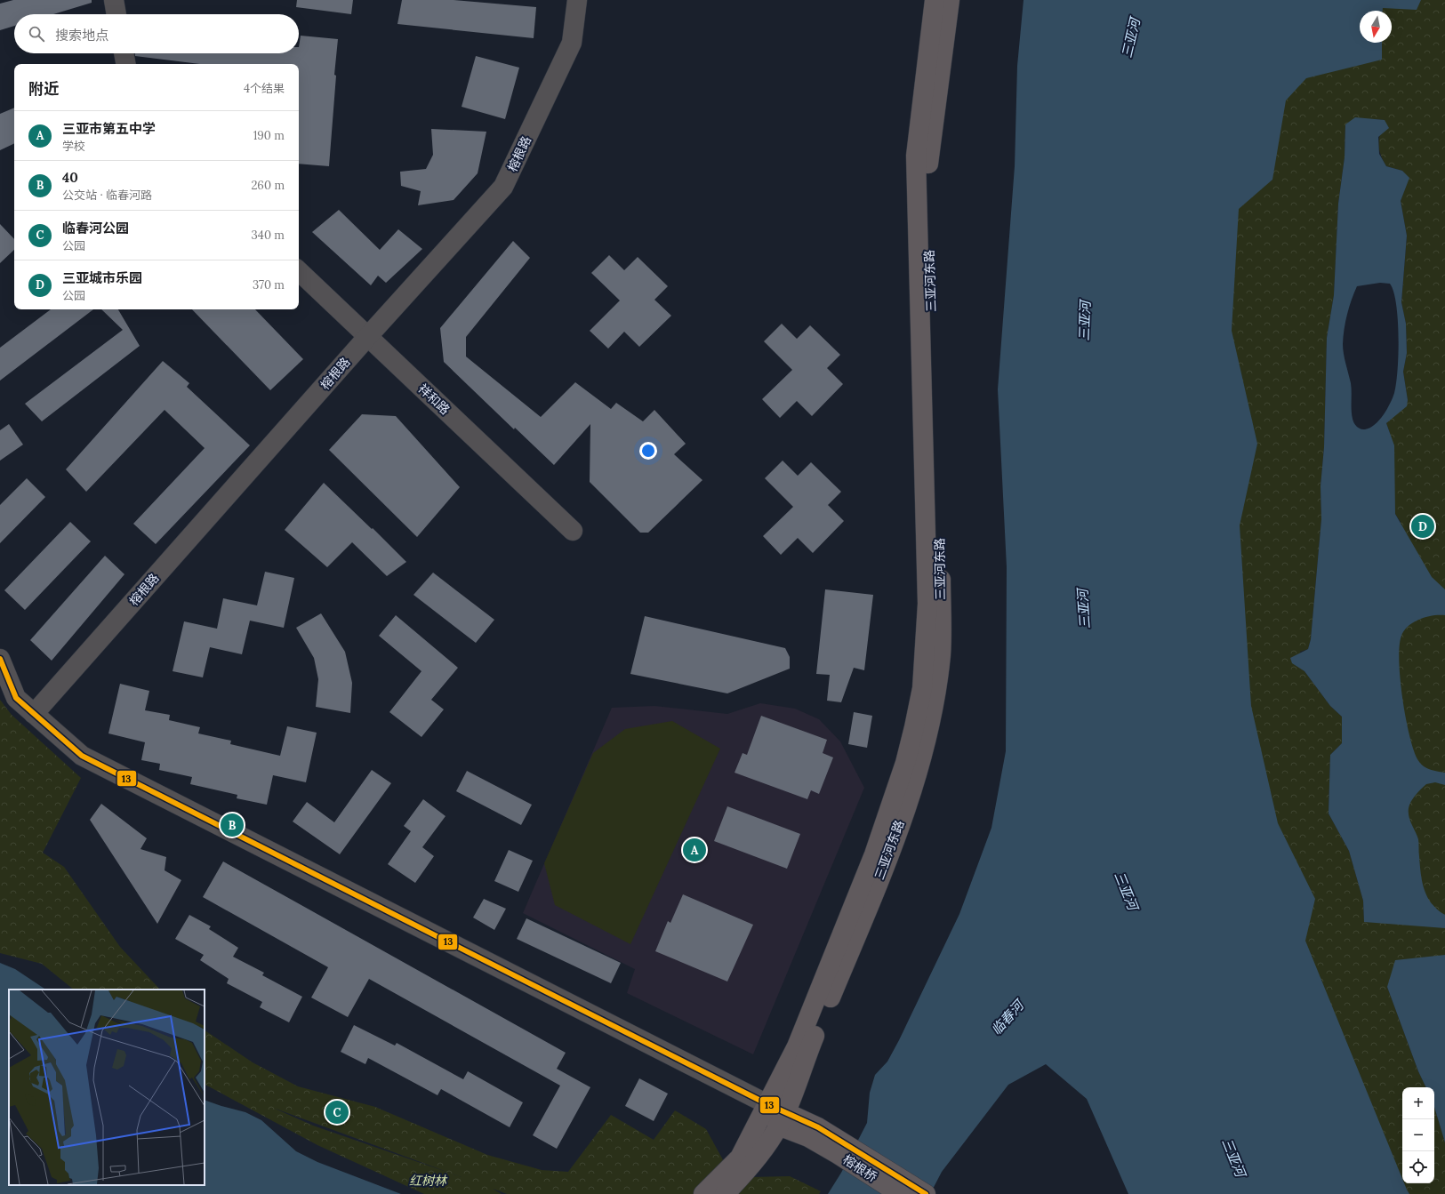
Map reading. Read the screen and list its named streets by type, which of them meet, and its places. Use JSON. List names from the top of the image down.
{
  "streets": {
    "main road": ["三亚河东路", "榕根桥"],
    "street": ["榕根路", "祥和路"]
  },
  "crossings": [
    ["榕根路", "祥和路"]
  ],
  "water": ["三亚河", "临春河"],
  "parks": ["红树林"],
  "lines": ["transit line 13"],
  "north": "bottom",
  "page": {
    "search": "搜索地点",
    "heading": ["附近", "4个结果"],
    "list": [
      {
        "mark": "A",
        "name": "三亚市第五中学",
        "note": "学校",
        "value": "190 m"
      },
      {
        "mark": "B",
        "name": "40",
        "note": "公交站 · 临春河路",
        "value": "260 m"
      },
      {
        "mark": "C",
        "name": "临春河公园",
        "note": "公园",
        "value": "340 m"
      },
      {
        "mark": "D",
        "name": "三亚城市乐园",
        "note": "公园",
        "value": "370 m"
      }
    ],
    "pins": [
      "D",
      "B",
      "A",
      "C"
    ],
    "map_buttons": ["+", "−"]
  }
}
